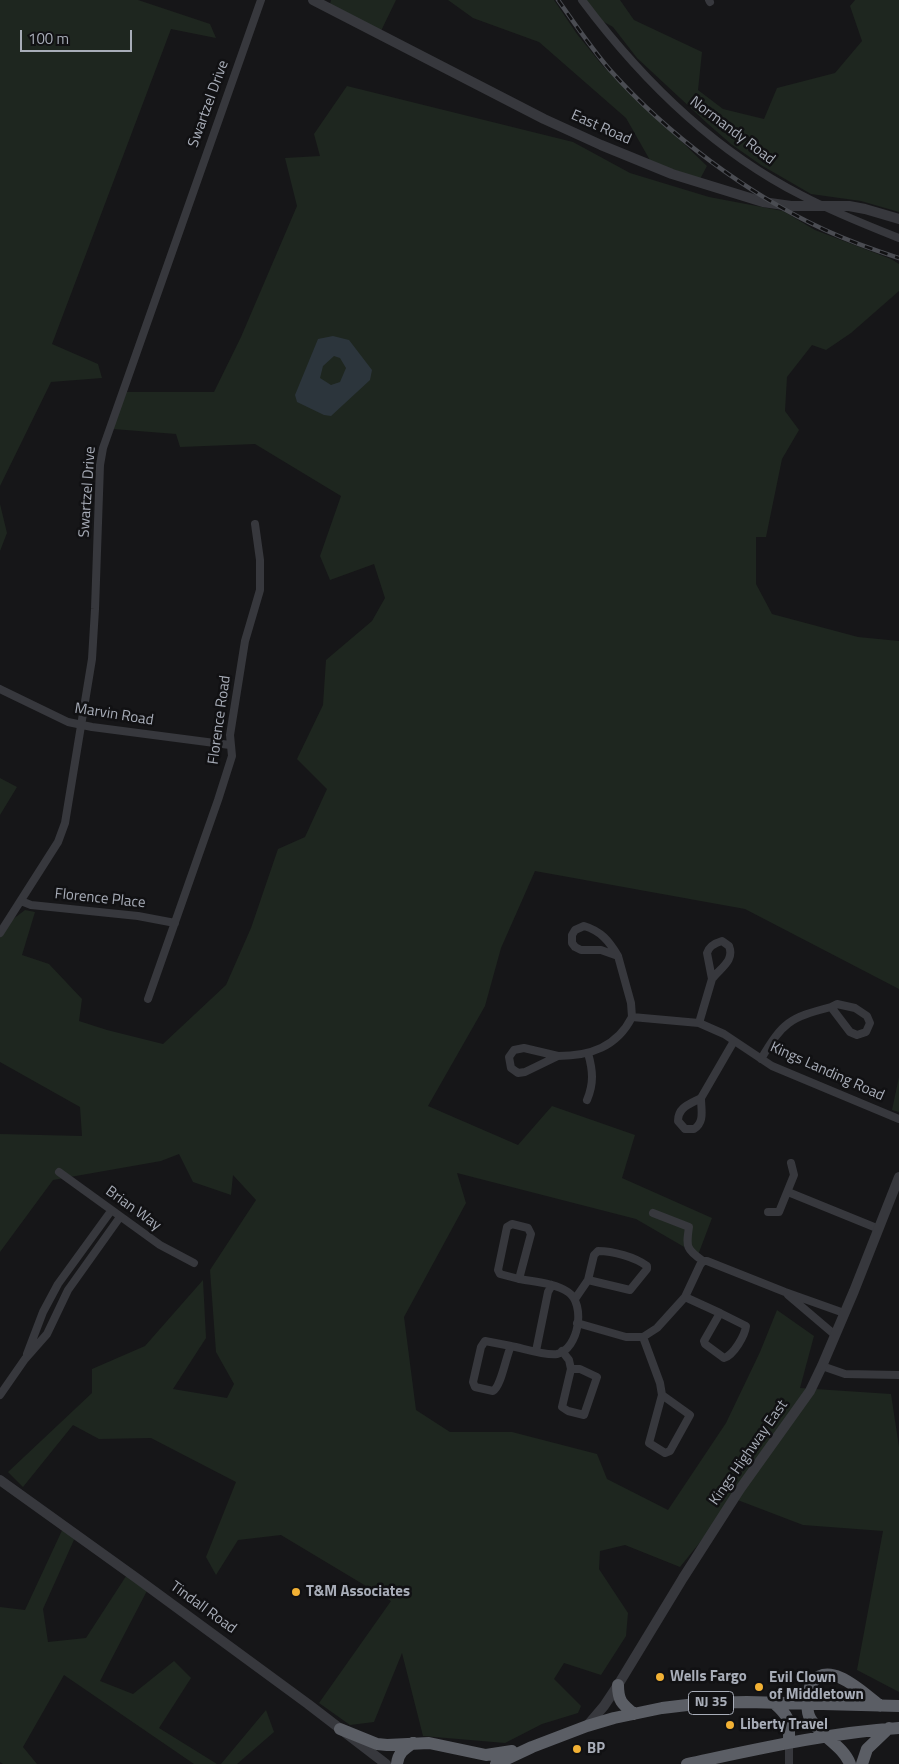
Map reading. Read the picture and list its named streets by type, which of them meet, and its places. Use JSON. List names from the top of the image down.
{
  "streets": {
    "highway": ["NJ 35"],
    "street": [
      "Swartzel Drive",
      "East Road",
      "Normandy Road",
      "Marvin Road",
      "Florence Road",
      "Florence Place",
      "Kings Landing Road",
      "Brian Way",
      "Kings Highway East",
      "Tindall Road"
    ]
  },
  "crossings": [
    ["Swartzel Drive", "Marvin Road"],
    ["Swartzel Drive", "Florence Place"],
    ["East Road", "Normandy Road"],
    ["Marvin Road", "Florence Road"],
    ["Florence Road", "Florence Place"],
    ["Kings Highway East", "NJ 35"]
  ],
  "places": [
    "T&M Associates",
    "Wells Fargo",
    "Evil Clown of Middletown",
    "Liberty Travel",
    "BP"
  ],
  "scale_bar": "100 m"
}
